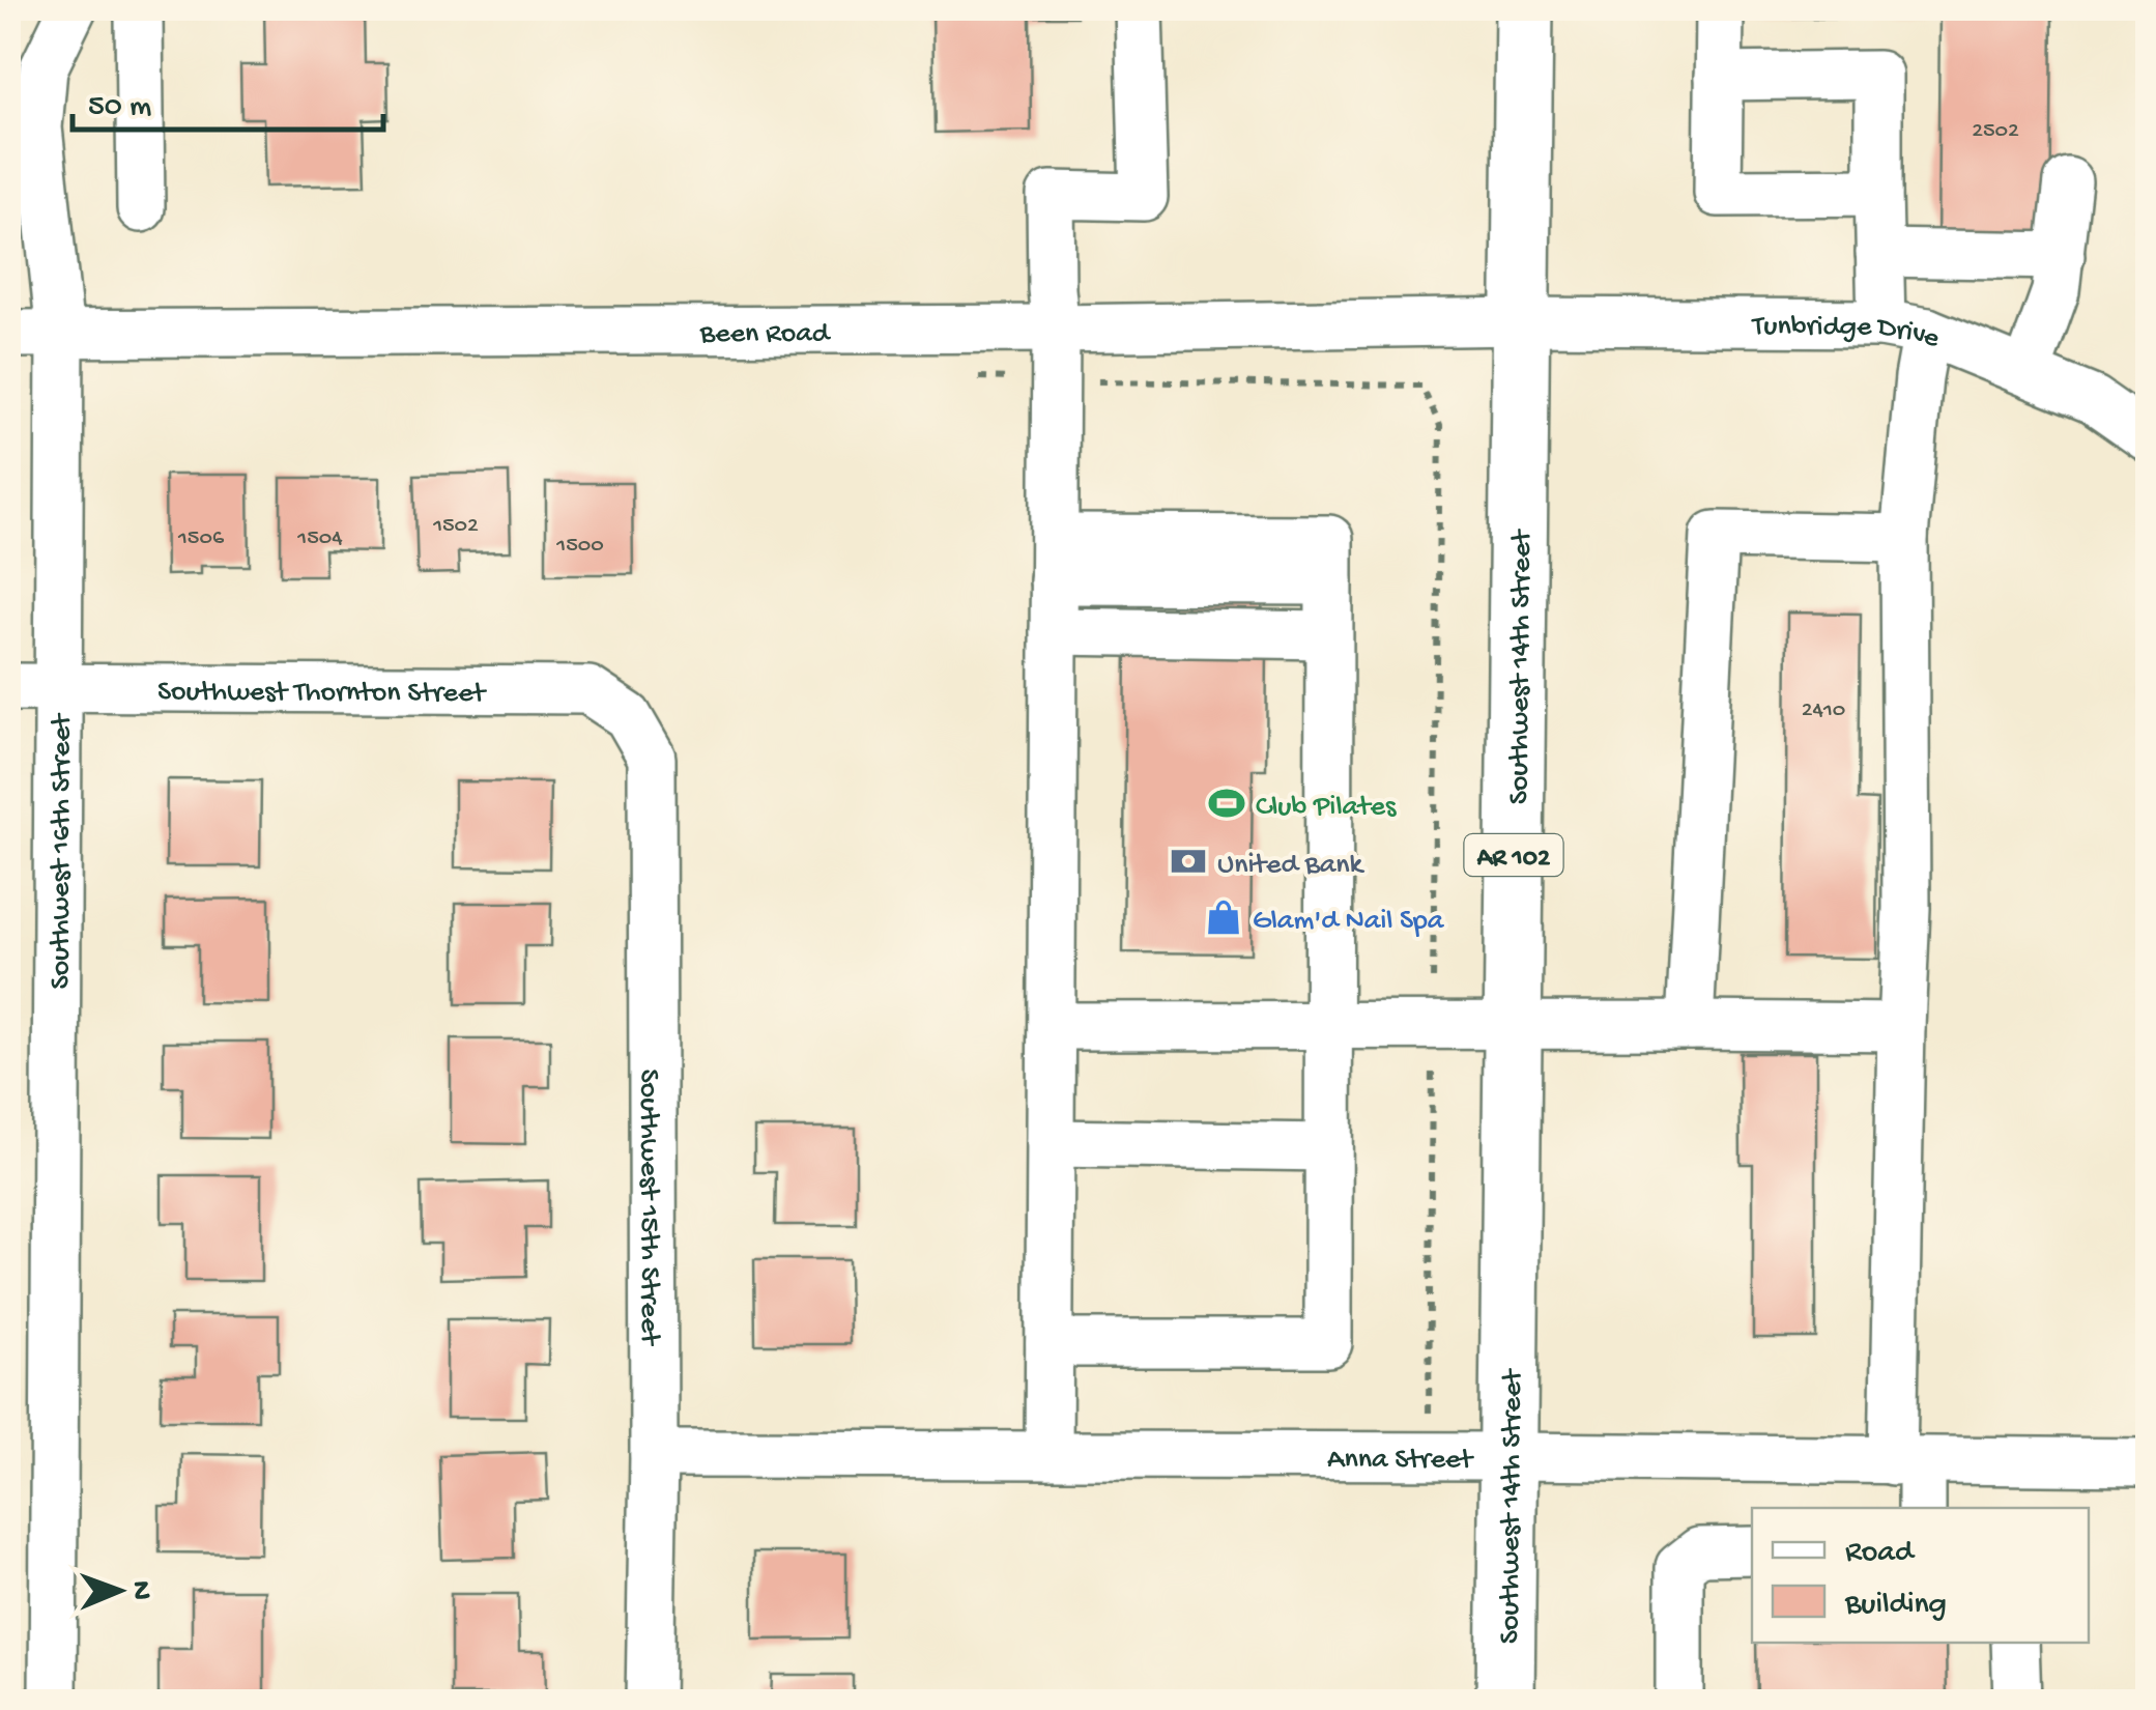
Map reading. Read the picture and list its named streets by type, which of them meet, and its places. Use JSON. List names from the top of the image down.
{
  "streets": {
    "main road": ["Southwest 14th Street", "AR 102"],
    "street": [
      "Been Road",
      "Tunbridge Drive",
      "Southwest Thornton Street",
      "Southwest 16th Street",
      "Southwest 15th Street",
      "Anna Street"
    ]
  },
  "crossings": [
    ["Been Road", "Tunbridge Drive"],
    ["Been Road", "Southwest 14th Street"],
    ["Been Road", "Southwest 16th Street"],
    ["Tunbridge Drive", "Southwest 14th Street"],
    ["Southwest 14th Street", "Anna Street"],
    ["Southwest Thornton Street", "Southwest 16th Street"],
    ["Southwest Thornton Street", "Southwest 15th Street"],
    ["Southwest 15th Street", "Anna Street"]
  ],
  "places": {
    "sports": ["Club Pilates"],
    "bank": ["United Bank"],
    "shop": ["Glam'd Nail Spa"]
  },
  "house_numbers": [
    "2502",
    "1502",
    "1506",
    "1504",
    "1500",
    "2410"
  ],
  "legend": ["Road", "Building"],
  "scale_bar": "50 m",
  "north": "right"
}
